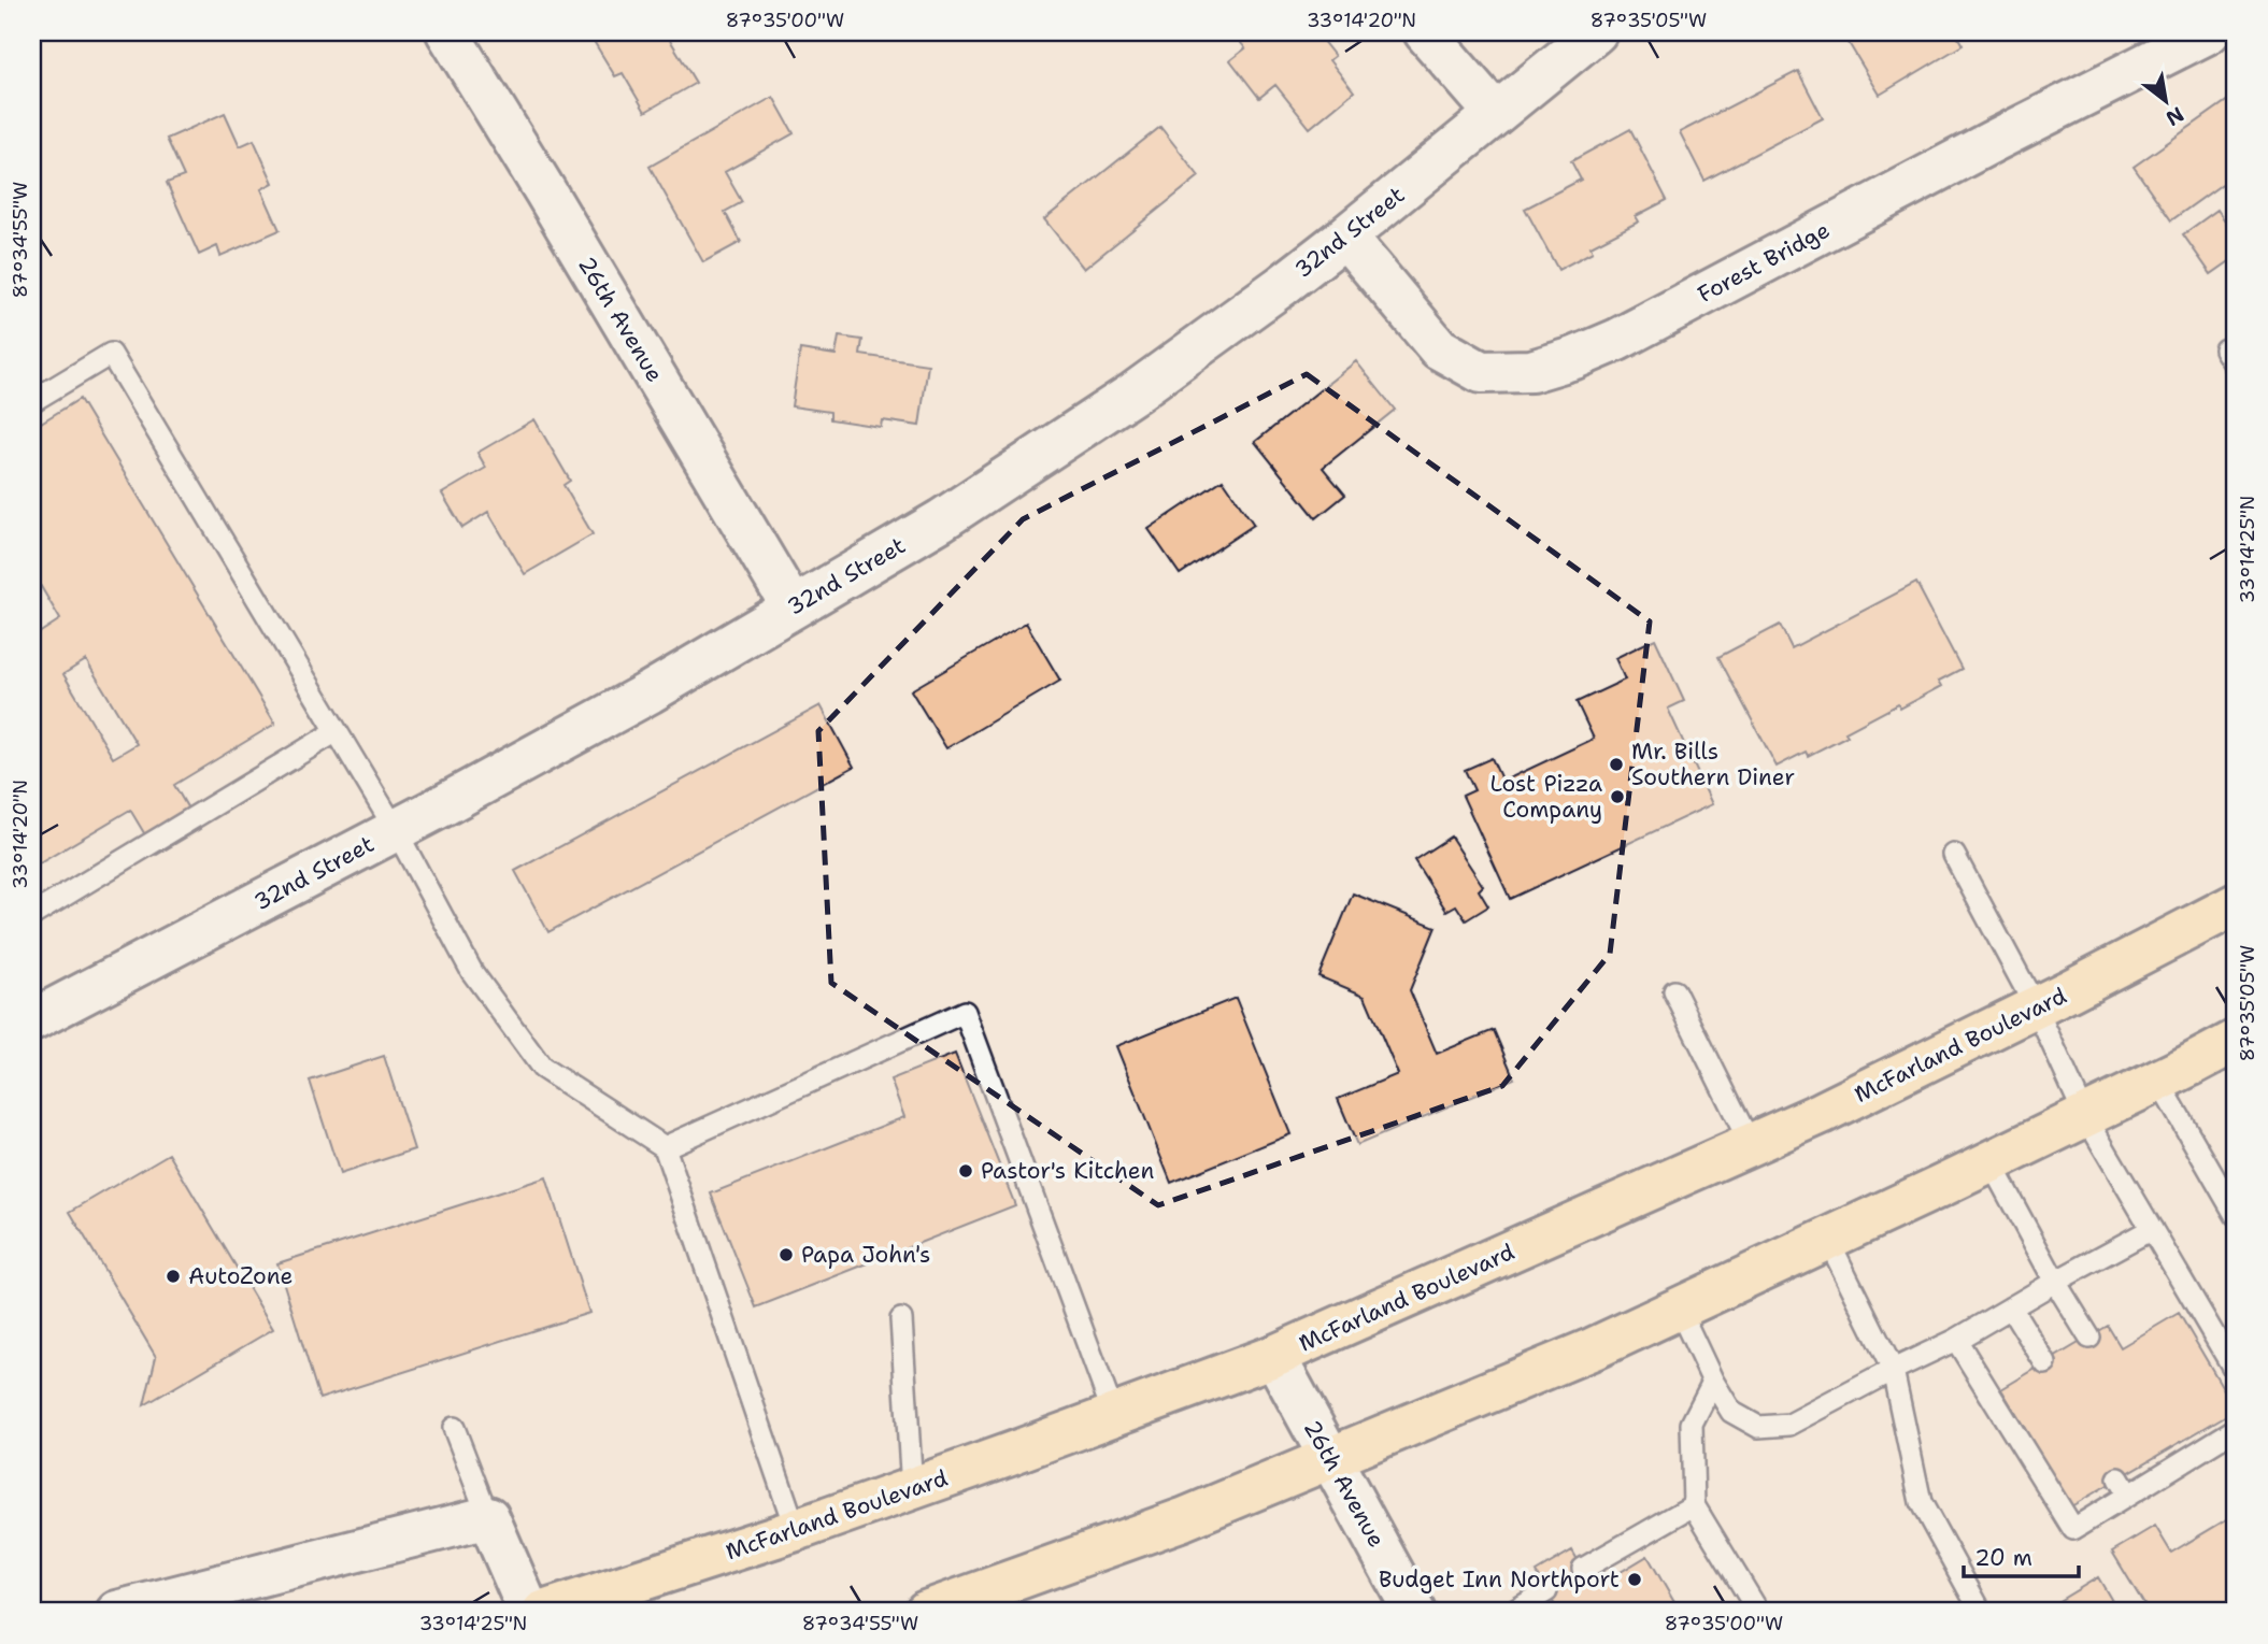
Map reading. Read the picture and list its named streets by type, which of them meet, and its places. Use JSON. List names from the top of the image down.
{
  "streets": {
    "highway": ["McFarland Boulevard"],
    "street": ["32nd Street", "Forest Bridge", "26th Avenue"]
  },
  "crossings": [
    ["32nd Street", "Forest Bridge"],
    ["32nd Street", "26th Avenue"],
    ["26th Avenue", "McFarland Boulevard"]
  ],
  "places": [
    "Mr. Bills Southern Diner",
    "Lost Pizza Company",
    "Pastor's Kitchen",
    "Papa John's",
    "AutoZone",
    "Budget Inn Northport"
  ],
  "scale_bar": "20 m",
  "north": "bottom right",
  "coordinates": [
    "87°35'00\"W",
    "33°14'20\"N",
    "87°35'05\"W",
    "87°34'55\"W",
    "33°14'25\"N"
  ]
}
